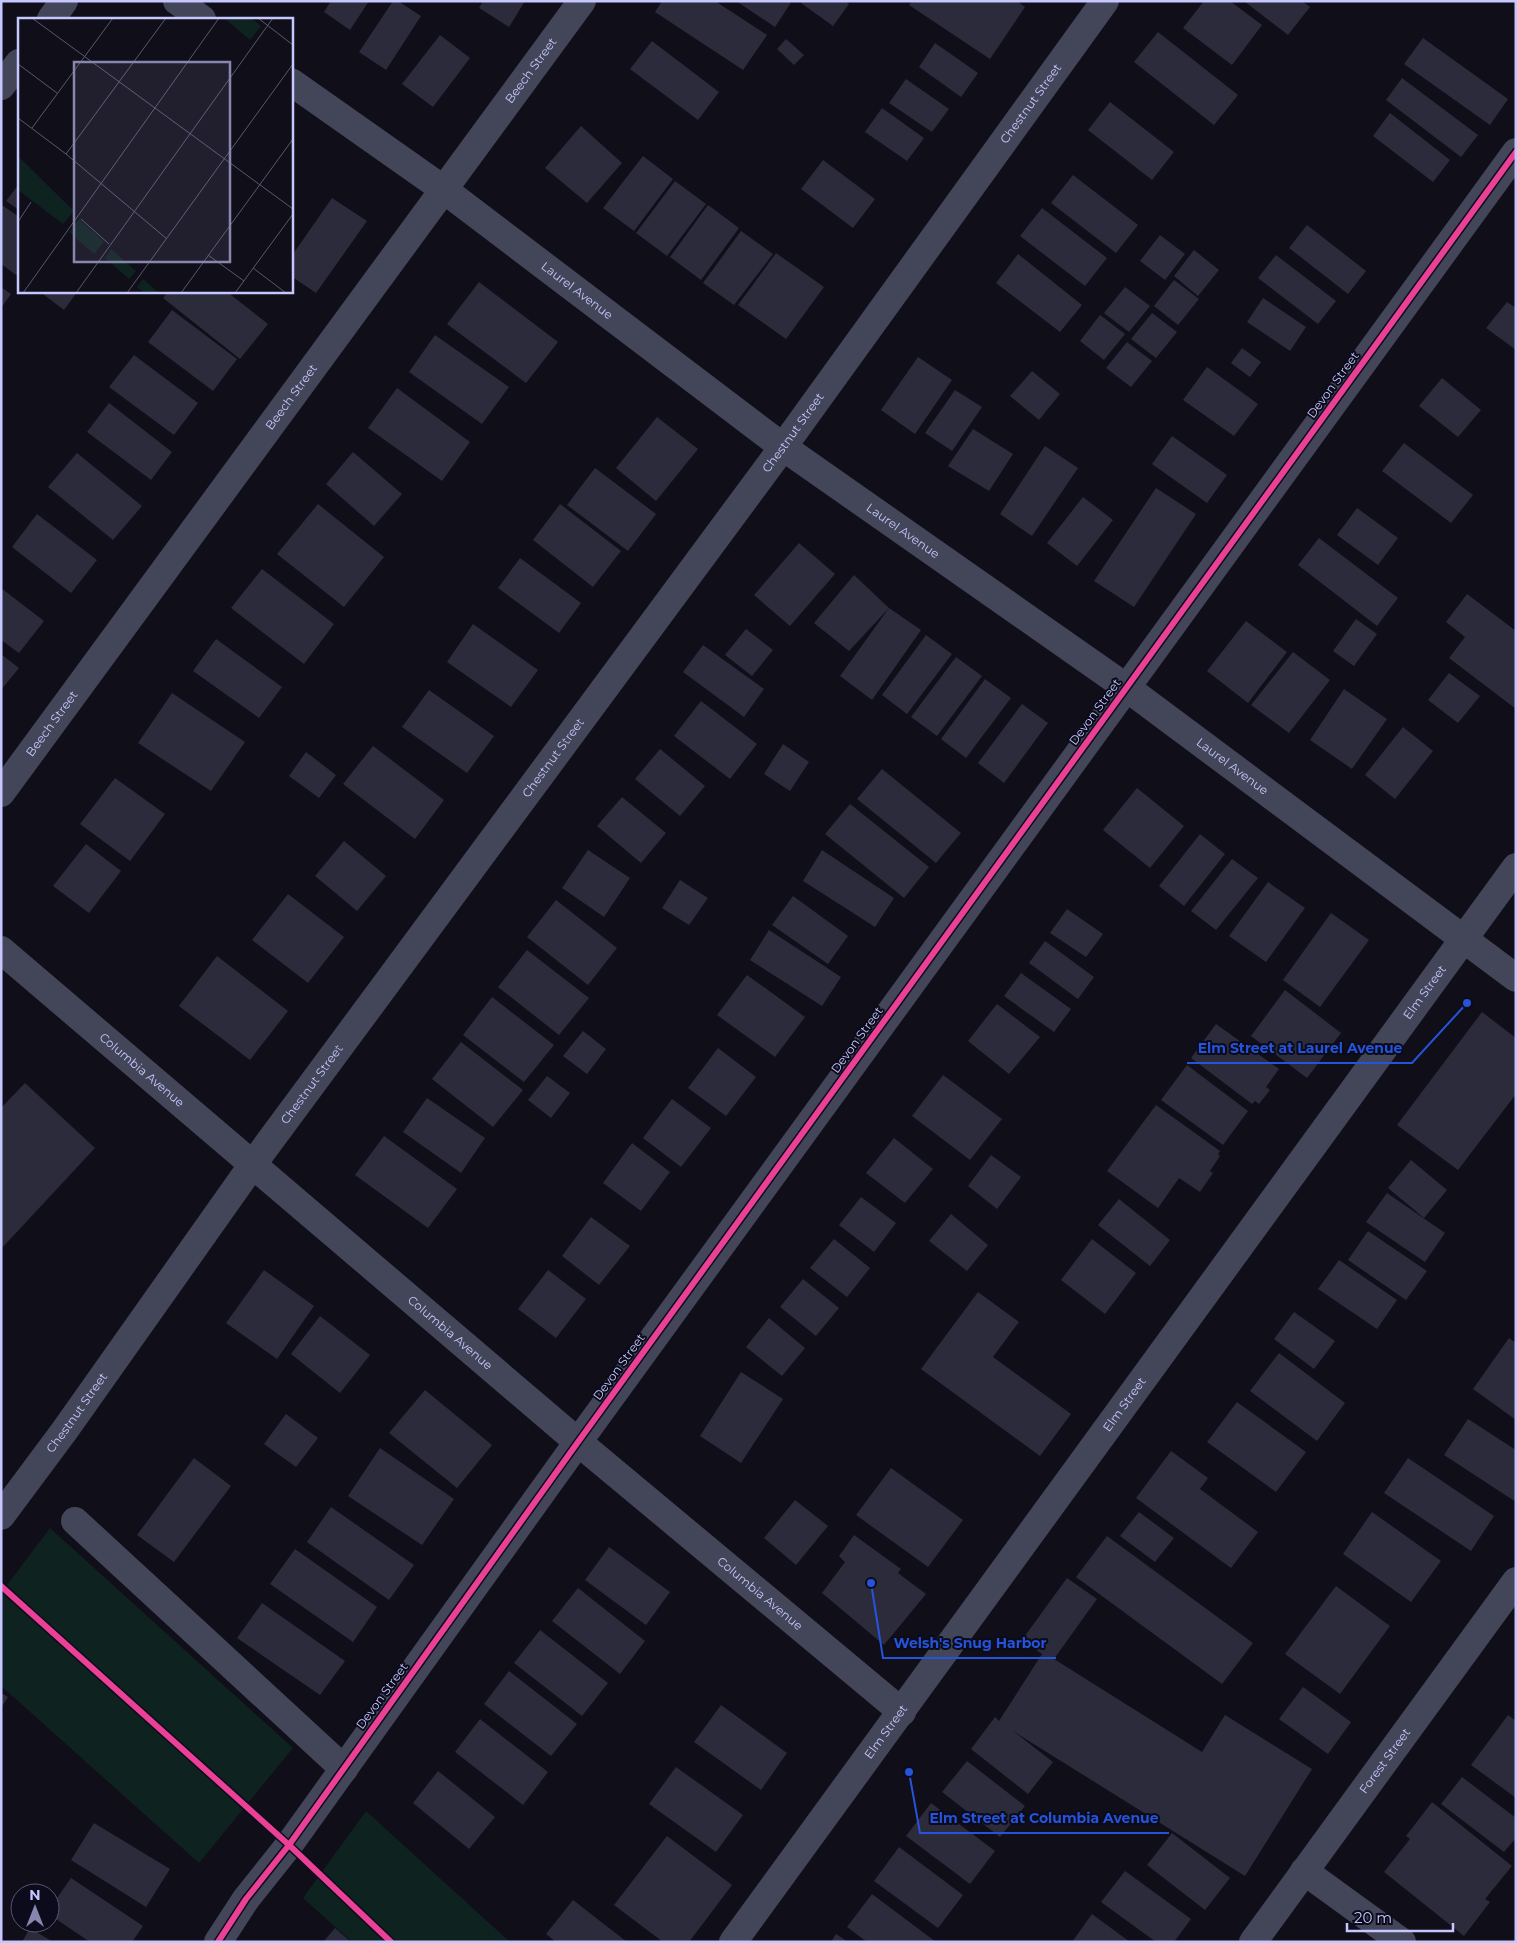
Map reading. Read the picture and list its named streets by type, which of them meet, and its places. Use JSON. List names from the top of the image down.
{
  "streets": {
    "street": [
      "Beech Street",
      "Chestnut Street",
      "Laurel Avenue",
      "Devon Street",
      "Elm Street",
      "Columbia Avenue",
      "Forest Street"
    ]
  },
  "crossings": [
    ["Beech Street", "Laurel Avenue"],
    ["Chestnut Street", "Laurel Avenue"],
    ["Chestnut Street", "Columbia Avenue"],
    ["Laurel Avenue", "Devon Street"],
    ["Laurel Avenue", "Elm Street"],
    ["Devon Street", "Columbia Avenue"],
    ["Elm Street", "Columbia Avenue"]
  ],
  "places": ["Elm Street at Laurel Avenue", "Welsh's Snug Harbor", "Elm Street at Columbia Avenue"],
  "scale_bar": "20 m",
  "north": "top"
}
